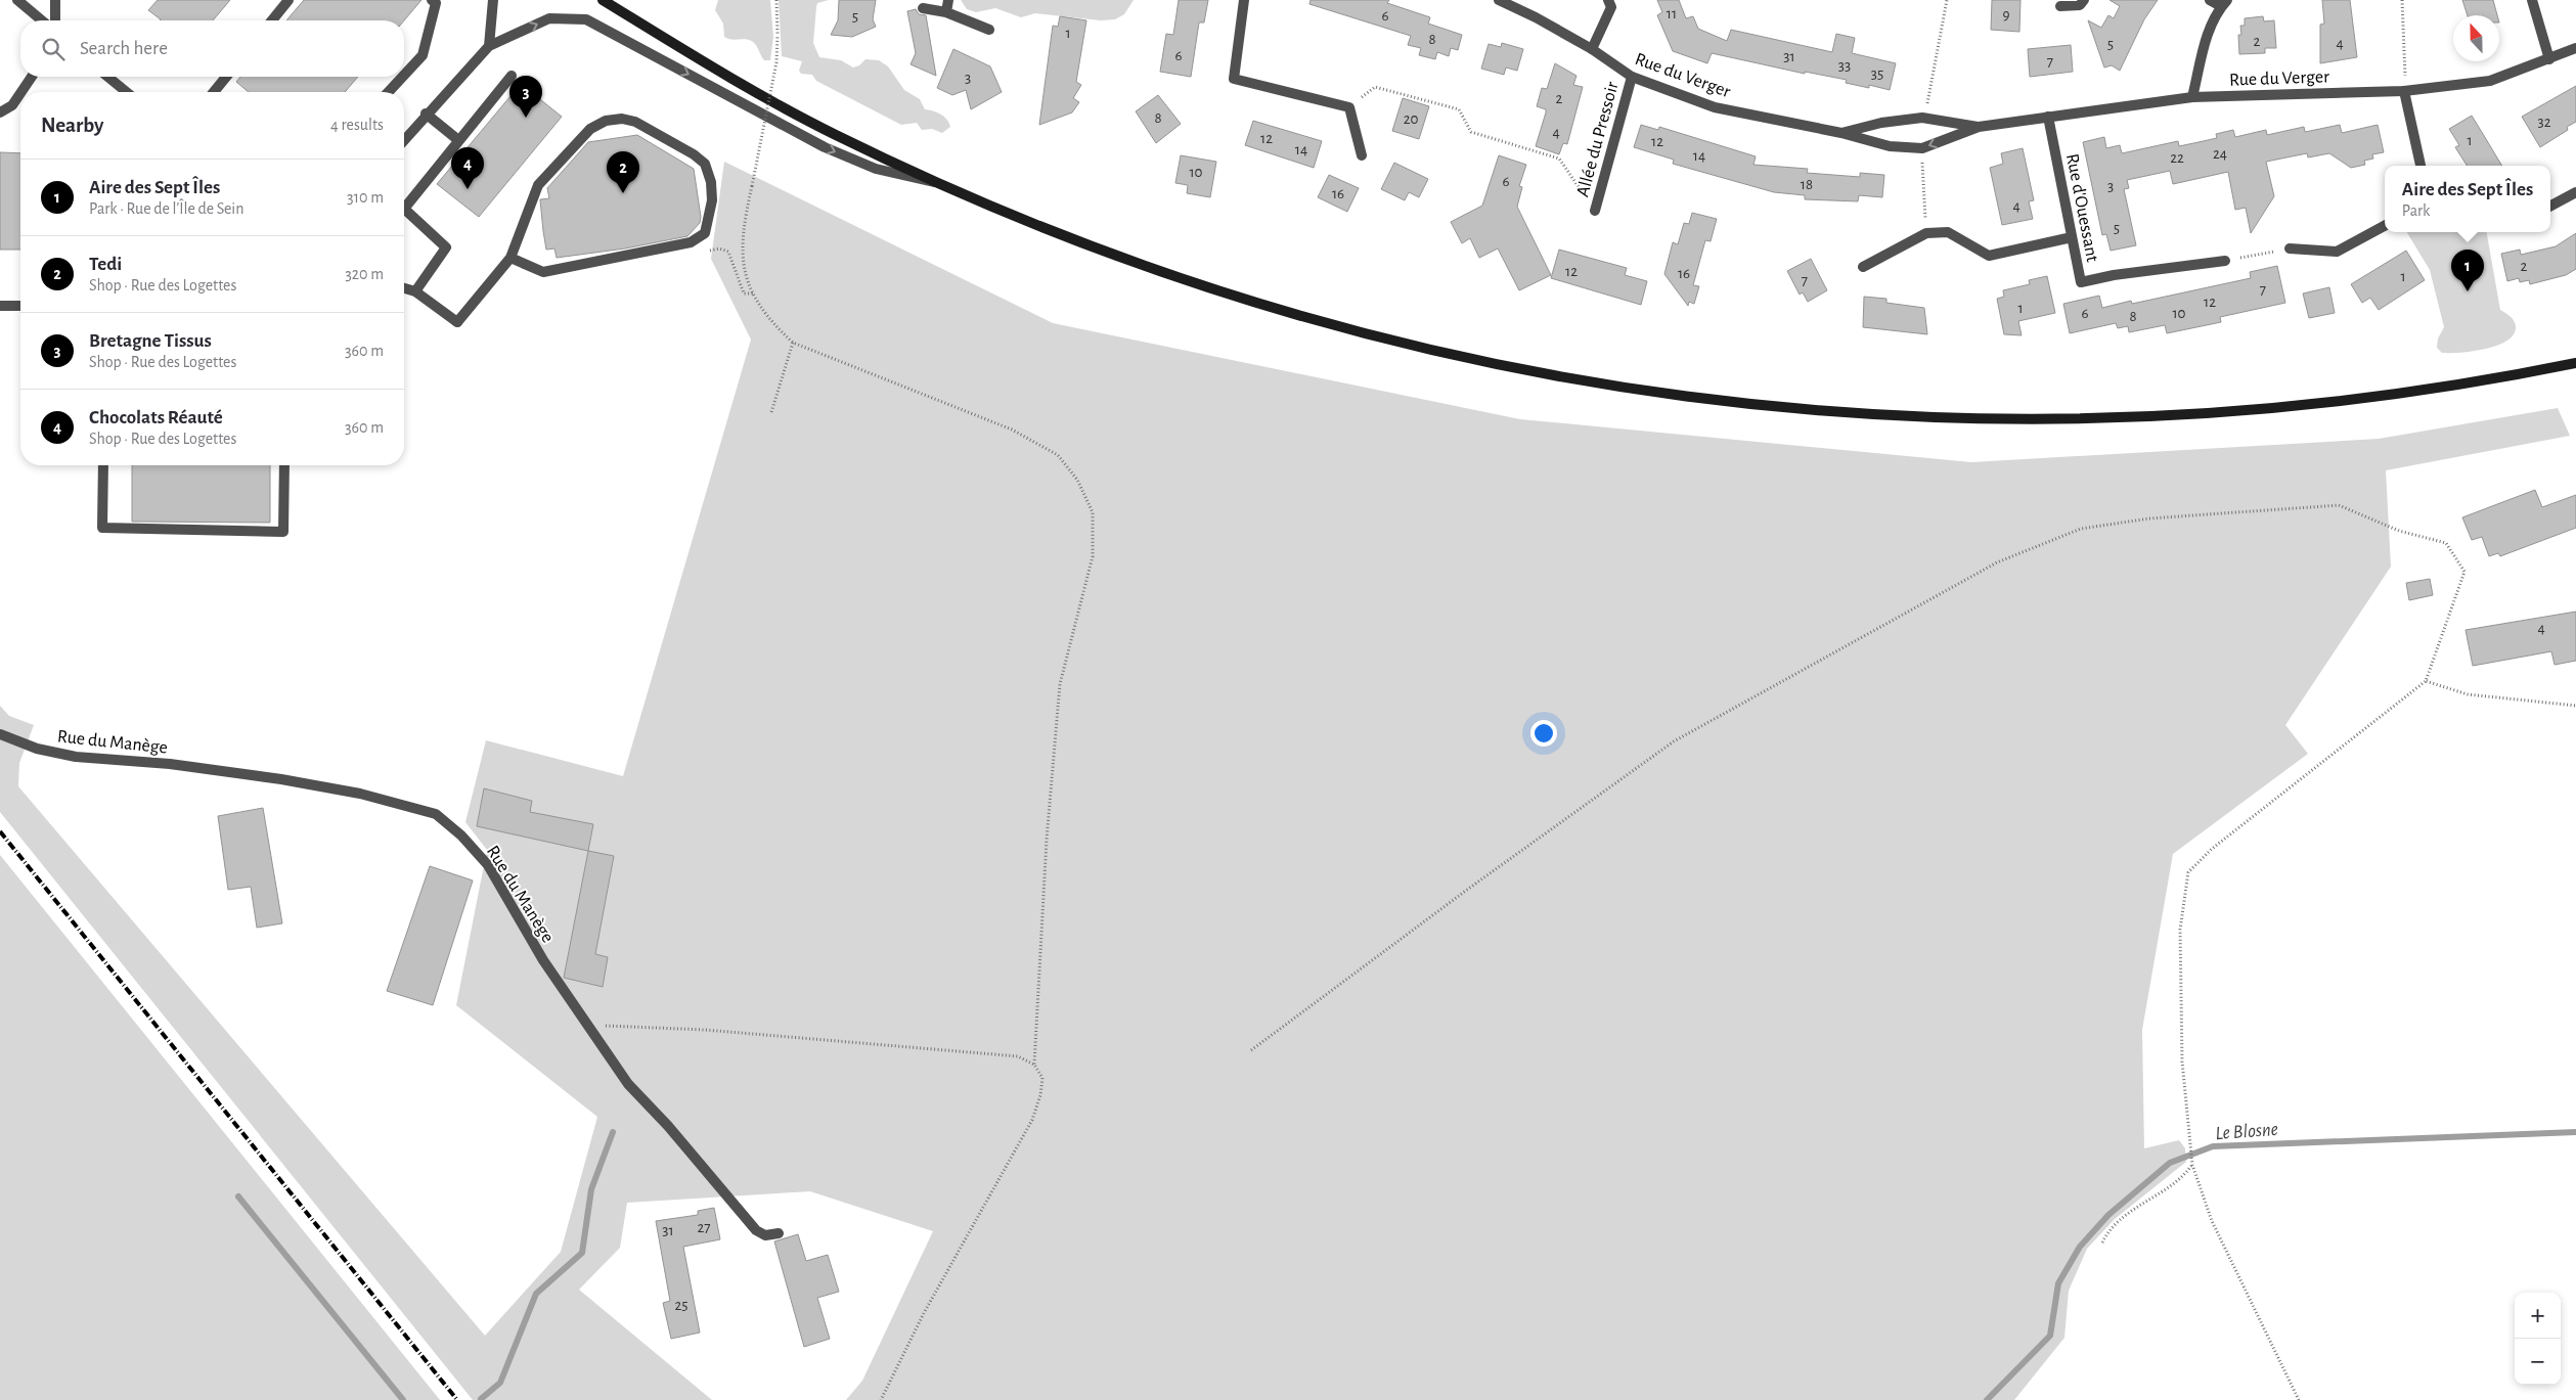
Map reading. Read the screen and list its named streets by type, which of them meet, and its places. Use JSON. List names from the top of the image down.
{
  "streets": {
    "street": [
      "Rue du Verger",
      "Allée du Pressoir",
      "Rue d'Ouessant",
      "Rue du Manège"
    ]
  },
  "crossings": [
    ["Rue du Verger", "Allée du Pressoir"],
    ["Rue du Verger", "Rue d'Ouessant"]
  ],
  "water": ["Le Blosne"],
  "house_numbers": [
    "11",
    "9",
    "6",
    "5",
    "1",
    "8",
    "2",
    "4",
    "5",
    "6",
    "31",
    "7",
    "33",
    "35",
    "3",
    "2",
    "8",
    "20",
    "32",
    "4",
    "12",
    "1",
    "12",
    "14",
    "24",
    "14",
    "22",
    "10",
    "6",
    "18",
    "3",
    "16",
    "4",
    "5",
    "2",
    "12",
    "16",
    "1",
    "7",
    "7",
    "12",
    "1",
    "6",
    "10",
    "8",
    "4",
    "27",
    "31",
    "25"
  ],
  "north": "top",
  "page": {
    "search": "Search here",
    "pins": [
      "3",
      "4",
      "2",
      "1"
    ],
    "heading": ["Nearby", "4 results"],
    "list": [
      {
        "mark": "1",
        "name": "Aire des Sept Îles",
        "note": "Park · Rue de l'Île de Sein",
        "value": "310 m"
      },
      {
        "mark": "2",
        "name": "Tedi",
        "note": "Shop · Rue des Logettes",
        "value": "320 m"
      },
      {
        "mark": "3",
        "name": "Bretagne Tissus",
        "note": "Shop · Rue des Logettes",
        "value": "360 m"
      },
      {
        "mark": "4",
        "name": "Chocolats Réauté",
        "note": "Shop · Rue des Logettes",
        "value": "360 m"
      }
    ],
    "popup": ["Aire des Sept Îles", "Park"],
    "map_buttons": ["+", "−"]
  }
}
